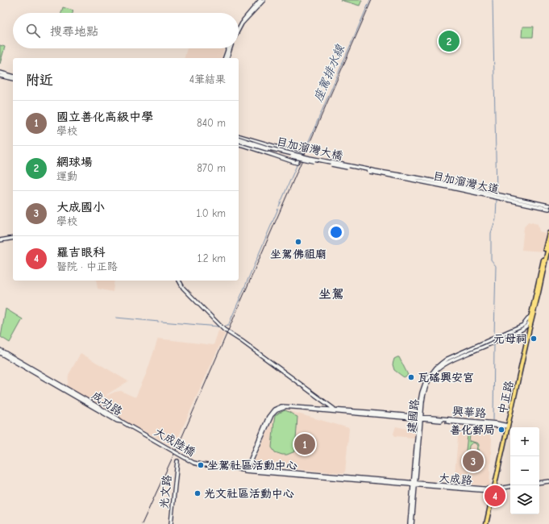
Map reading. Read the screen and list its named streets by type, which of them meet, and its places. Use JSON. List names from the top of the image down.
{
  "streets": {
    "main road": ["中正路"],
    "street": [
      "目加溜灣大橋",
      "目加溜灣大道",
      "成功路",
      "興華路",
      "建國路",
      "大成陸橋",
      "大成路",
      "光文路"
    ]
  },
  "crossings": [
    ["目加溜灣大橋", "目加溜灣大道"],
    ["中正路", "興華路"],
    ["中正路", "建國路"],
    ["中正路", "大成路"],
    ["成功路", "大成陸橋"],
    ["興華路", "建國路"],
    ["興華路", "大成陸橋"],
    ["興華路", "大成路"],
    ["建國路", "大成路"],
    ["大成陸橋", "大成路"]
  ],
  "districts": ["坐駕"],
  "water": ["座駕排水線"],
  "places": [
    "坐駕佛祖廟",
    "元母祠",
    "瓦磘興安宮",
    "善化郵局",
    "坐駕社區活動中心",
    "光文社區活動中心"
  ],
  "page": {
    "search": "搜尋地點",
    "pins": [
      "2",
      "1",
      "3",
      "4"
    ],
    "heading": ["附近", "4筆結果"],
    "list": [
      {
        "mark": "1",
        "name": "國立善化高級中學",
        "note": "學校",
        "value": "840 m"
      },
      {
        "mark": "2",
        "name": "網球場",
        "note": "運動",
        "value": "870 m"
      },
      {
        "mark": "3",
        "name": "大成國小",
        "note": "學校",
        "value": "1.0 km"
      },
      {
        "mark": "4",
        "name": "羅吉眼科",
        "note": "醫院 · 中正路",
        "value": "1.2 km"
      }
    ],
    "map_buttons": ["+", "−"]
  }
}
